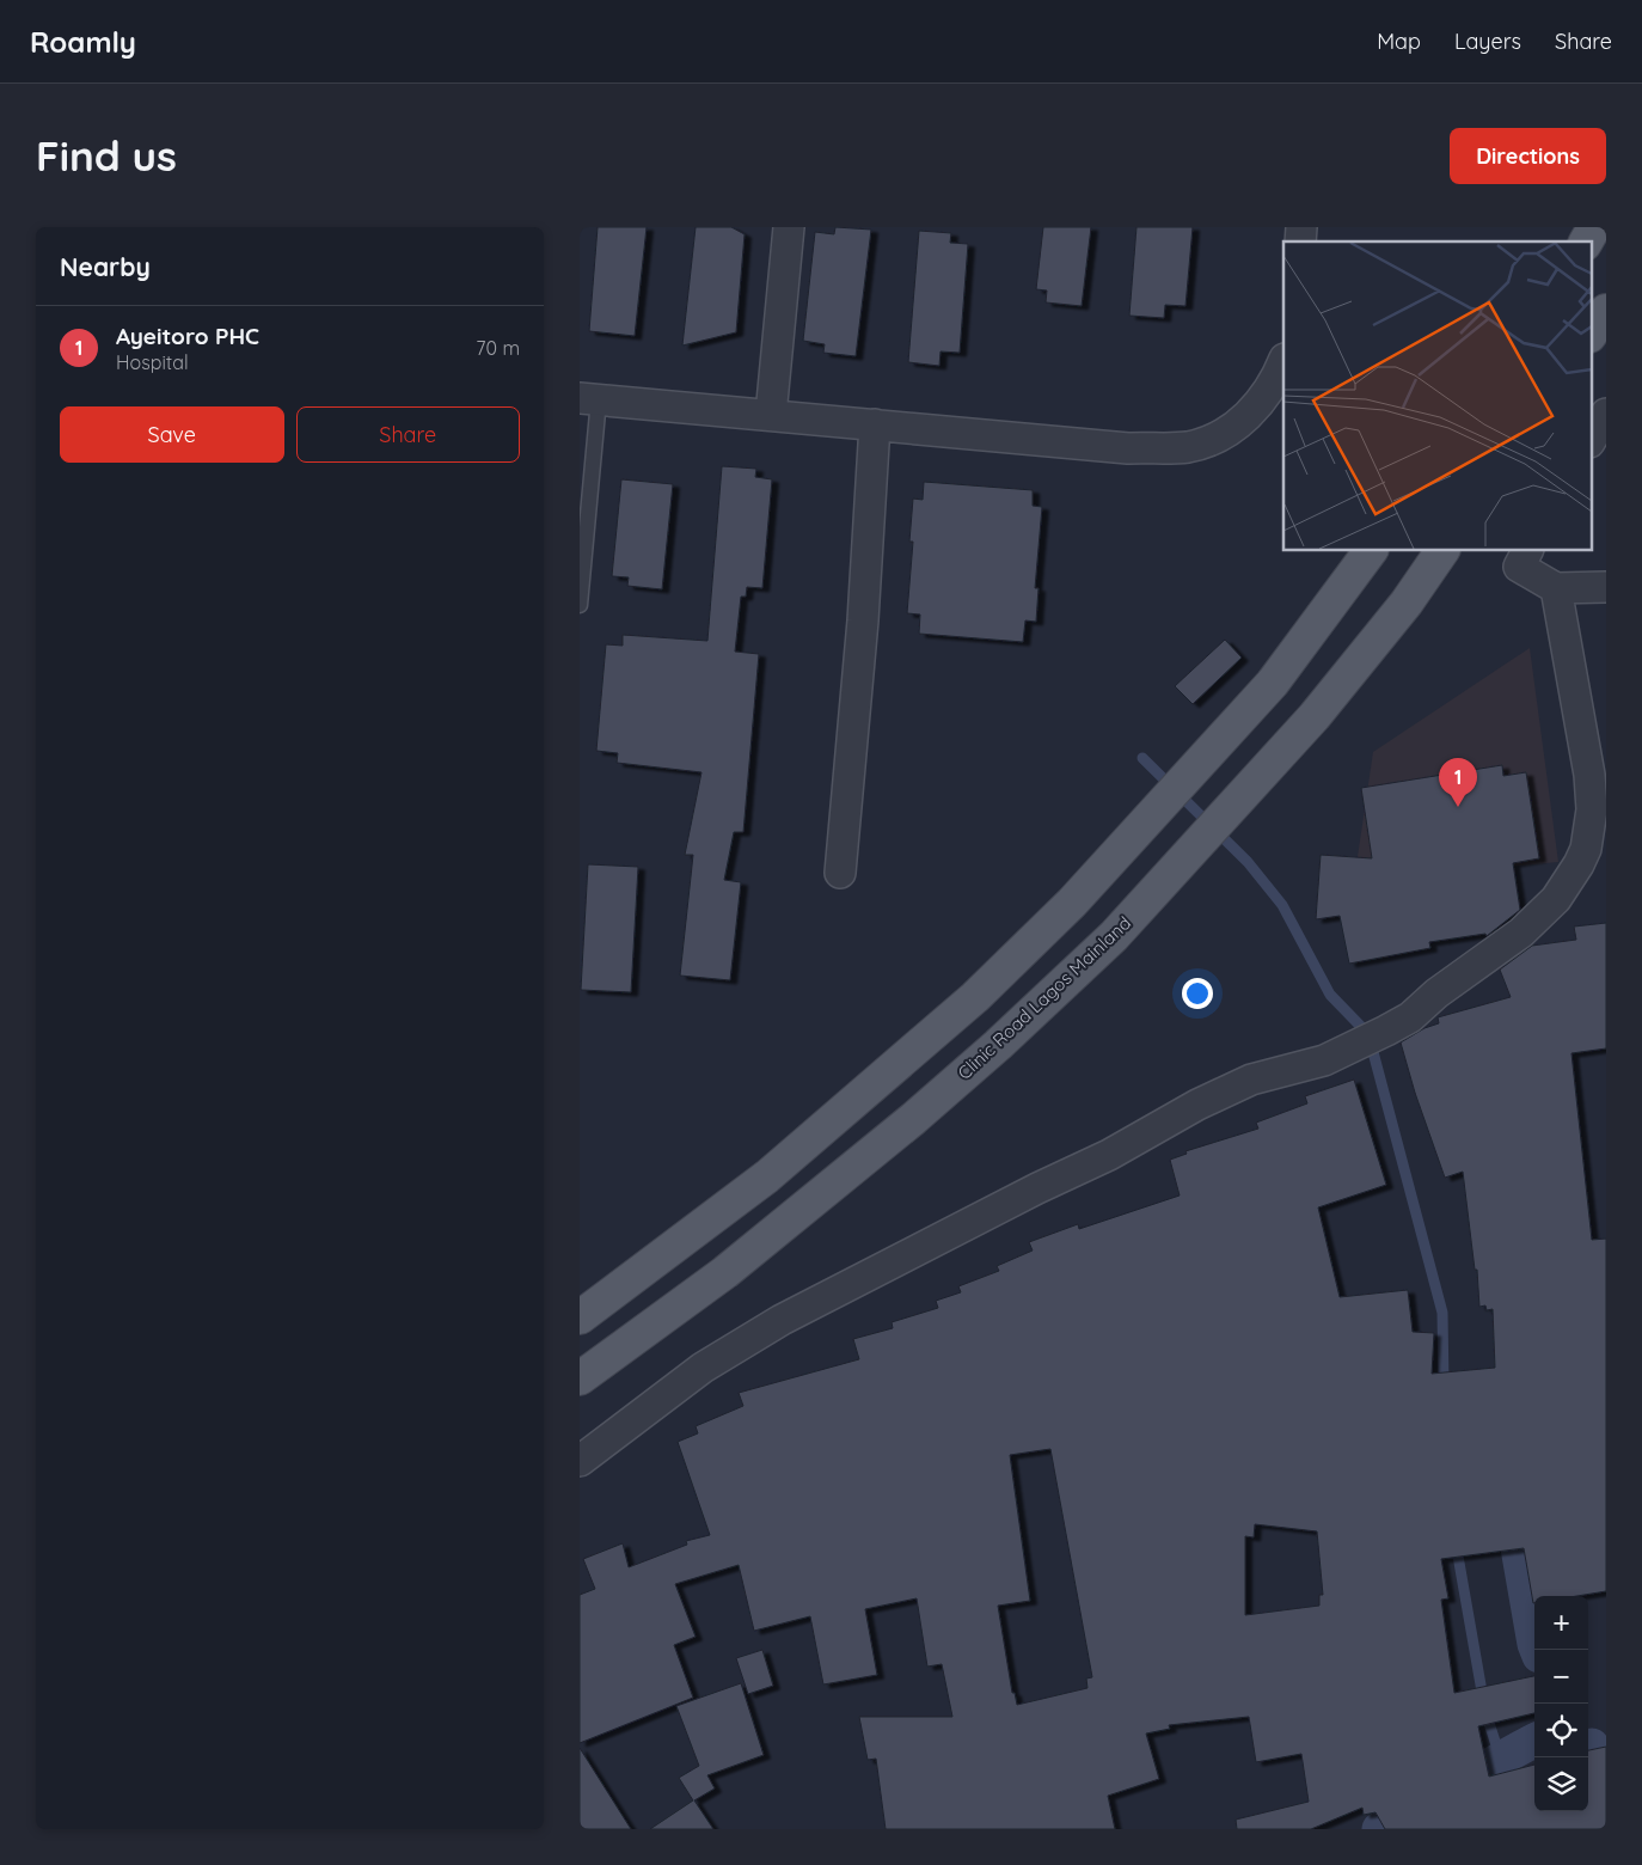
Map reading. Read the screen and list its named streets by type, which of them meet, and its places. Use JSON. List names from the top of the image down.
{
  "streets": {
    "main road": ["Clinic Road Lagos Mainland"]
  },
  "page": {
    "header": "Roamly",
    "nav": ["Map", "Layers", "Share"],
    "buttons": [
      "Directions",
      ["Save", "Share"]
    ],
    "title": "Find us",
    "heading": "Nearby",
    "list": [
      {
        "mark": "1",
        "name": "Ayeitoro PHC",
        "note": "Hospital",
        "value": "70 m"
      }
    ],
    "pins": "1",
    "map_buttons": ["+", "−"]
  }
}
